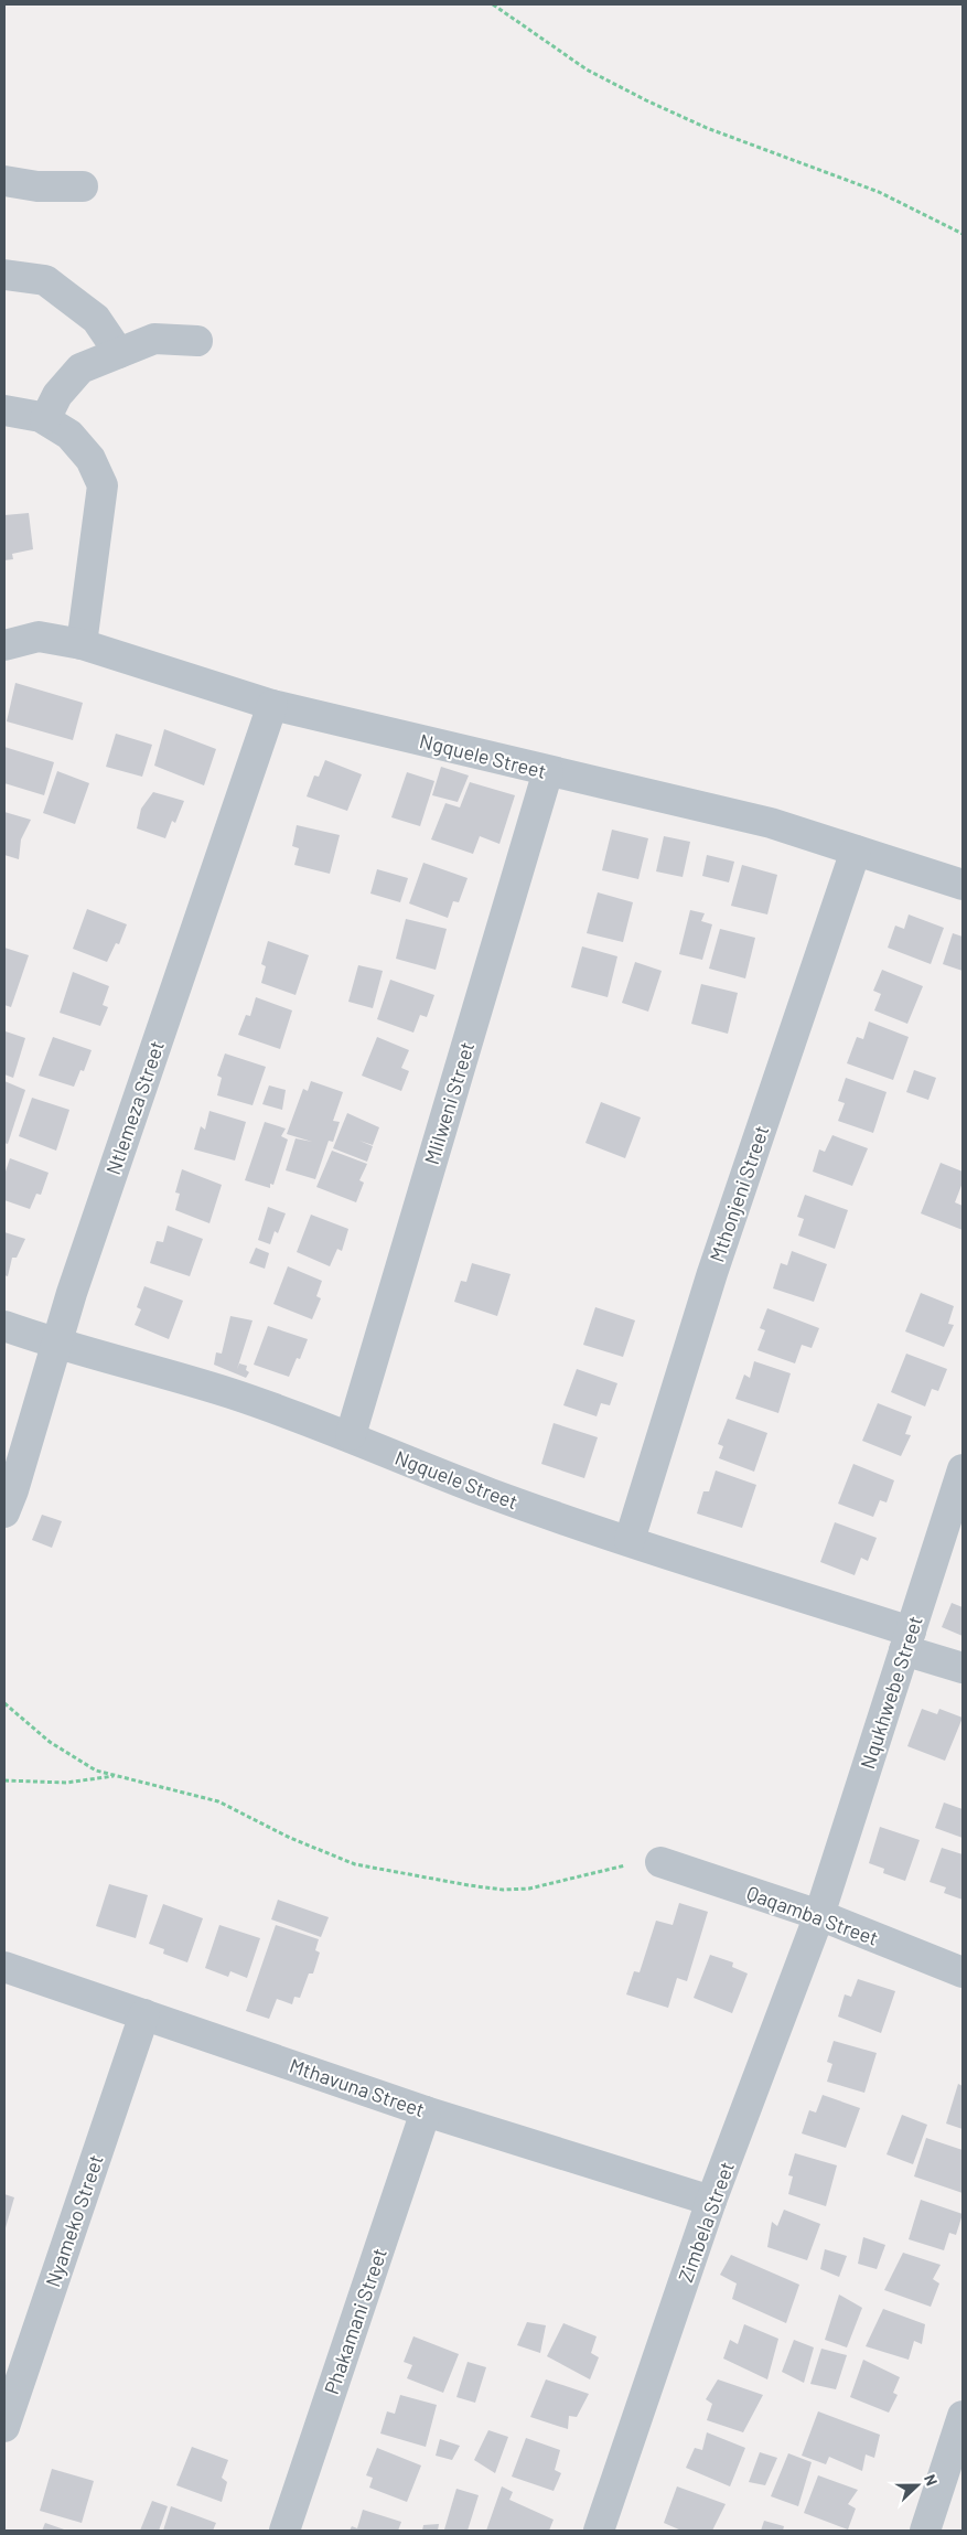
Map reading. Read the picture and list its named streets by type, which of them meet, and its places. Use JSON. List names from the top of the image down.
{
  "streets": {
    "street": [
      "Ngquele Street",
      "Mlilweni Street",
      "Ntlemeza Street",
      "Mthonjeni Street",
      "Nqukhwebe Street",
      "Qaqamba Street",
      "Mthavuna Street",
      "Nyameko Street",
      "Zimbela Street",
      "Phakamani Street"
    ]
  },
  "crossings": [
    ["Ngquele Street", "Mlilweni Street"],
    ["Ngquele Street", "Ntlemeza Street"],
    ["Ngquele Street", "Mthonjeni Street"],
    ["Ngquele Street", "Nqukhwebe Street"],
    ["Nqukhwebe Street", "Qaqamba Street"],
    ["Nqukhwebe Street", "Zimbela Street"],
    ["Qaqamba Street", "Zimbela Street"],
    ["Mthavuna Street", "Nyameko Street"],
    ["Mthavuna Street", "Zimbela Street"],
    ["Mthavuna Street", "Phakamani Street"]
  ],
  "north": "right"
}
